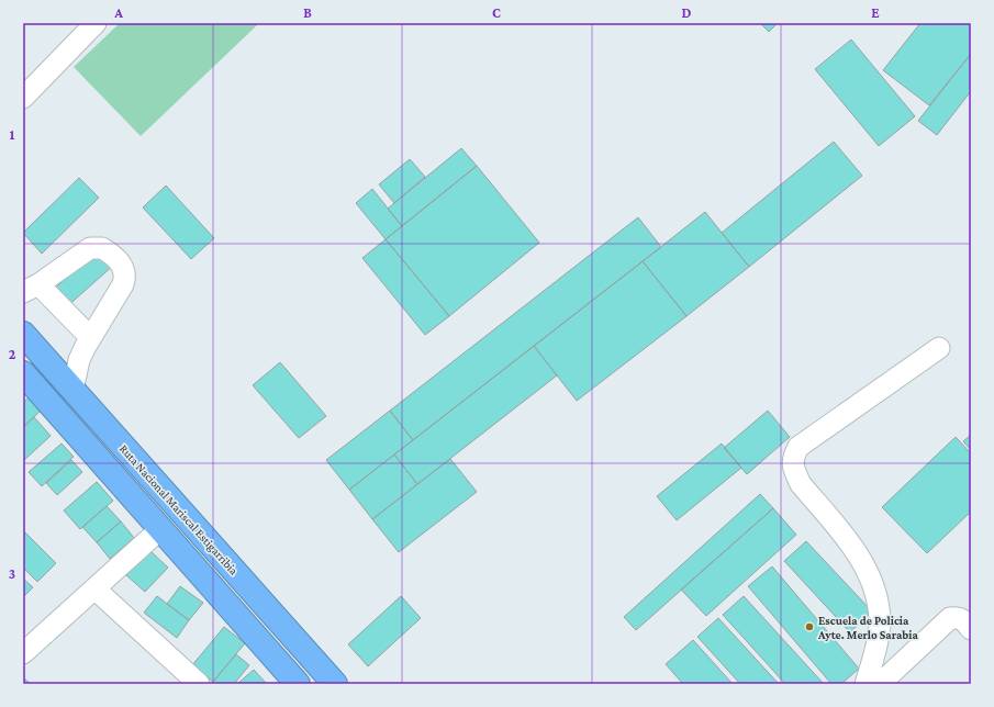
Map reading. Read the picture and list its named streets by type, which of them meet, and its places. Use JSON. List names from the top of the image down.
{
  "streets": {
    "highway": ["Ruta Nacional Mariscal Estigarribia"]
  },
  "places": ["Escuela de Policia Ayte. Merlo Sarabia"],
  "grid": {
    "columns": [
      "A",
      "B",
      "C",
      "D",
      "E"
    ],
    "rows": ["1", "2", "3"]
  }
}
